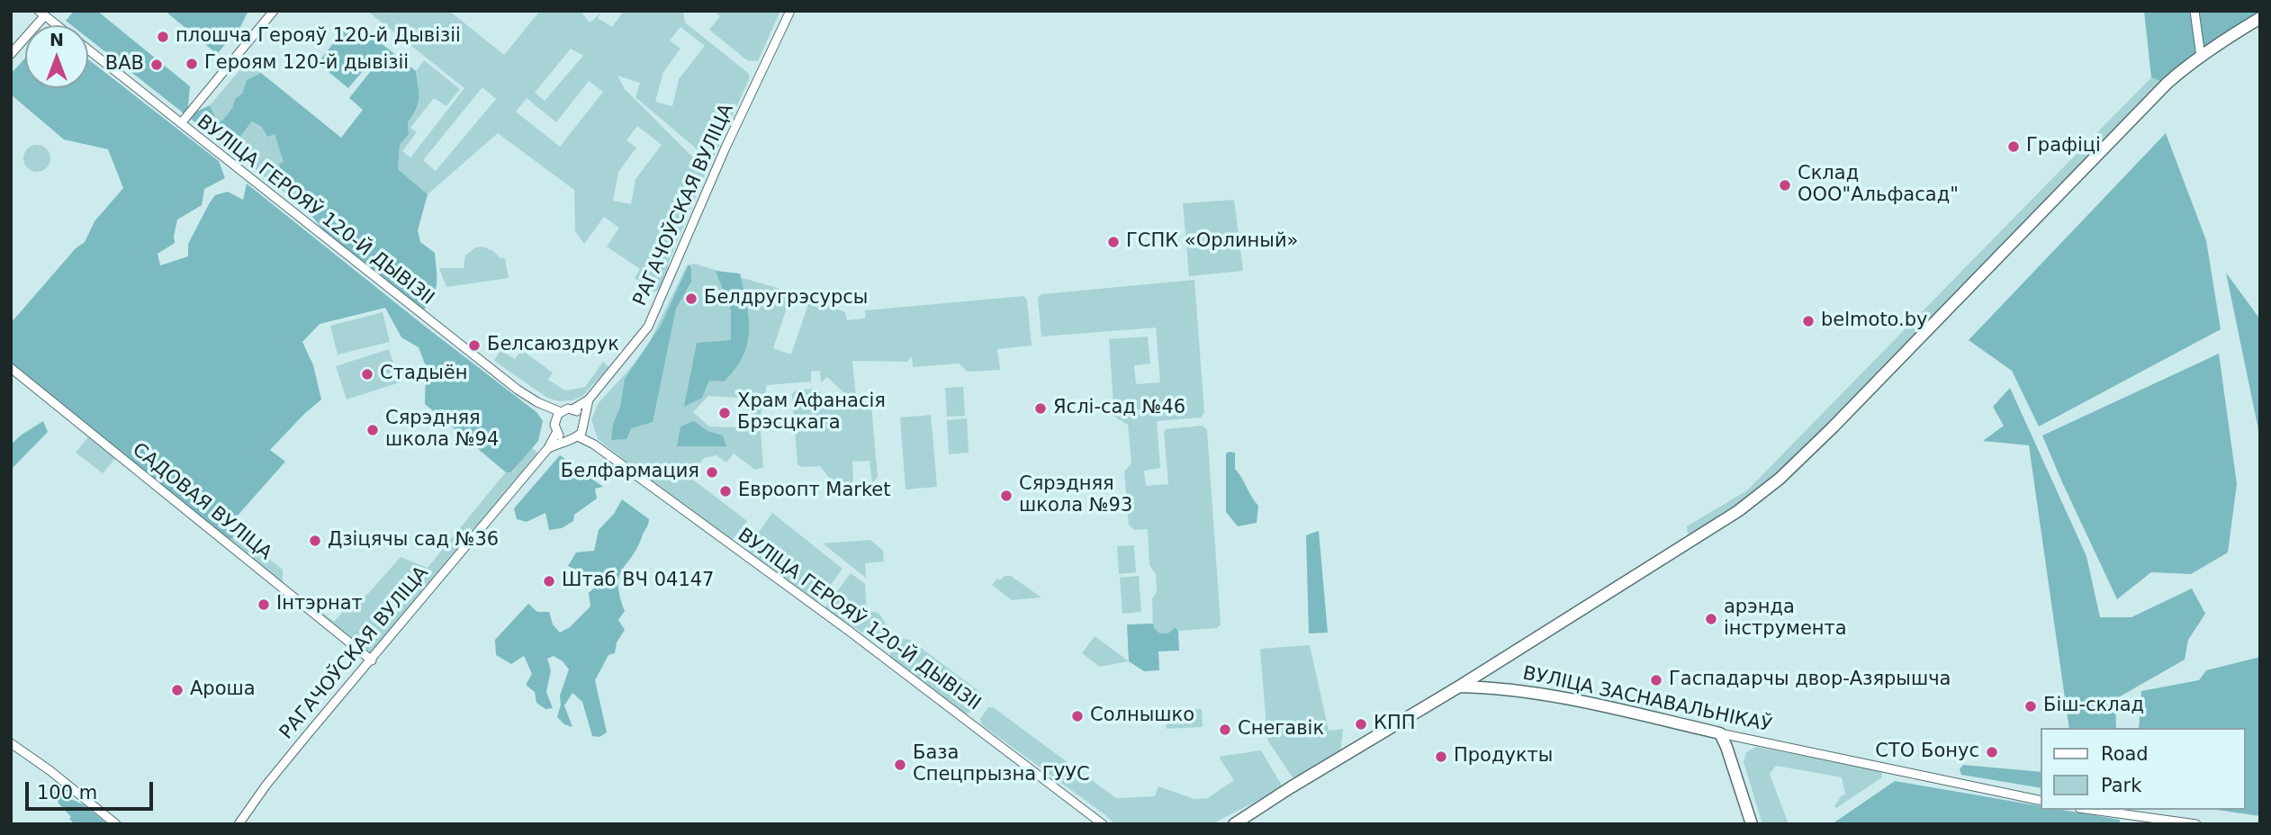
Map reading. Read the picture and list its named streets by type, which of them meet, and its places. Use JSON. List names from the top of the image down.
{
  "streets": {
    "main road": ["ВУЛІЦА ЗАСНАВАЛЬНІКАЎ"],
    "street": ["РАГАЧОЎСКАЯ ВУЛІЦА", "ВУЛІЦА ГЕРОЯЎ 120-Й ДЫВІЗІІ", "САДОВАЯ ВУЛІЦА"]
  },
  "crossings": [
    ["РАГАЧОЎСКАЯ ВУЛІЦА", "ВУЛІЦА ГЕРОЯЎ 120-Й ДЫВІЗІІ"],
    ["РАГАЧОЎСКАЯ ВУЛІЦА", "САДОВАЯ ВУЛІЦА"]
  ],
  "places": [
    "плошча Герояў 120-й Дывізіі",
    "Героям 120-й дывізіі",
    "ВАВ",
    "Графіці",
    "Склад ООО\"Альфасад\"",
    "ГСПК «Орлиный»",
    "Белдругрэсурсы",
    "belmoto.by",
    "Белсаюздрук",
    "Стадыён",
    "Яслі-сад №46",
    "Храм Афанасія Брэсцкага",
    "Сярэдняя школа №94",
    "Белфармация",
    "Евроопт Market",
    "Сярэдняя школа №93",
    "Дзіцячы сад №36",
    "Штаб ВЧ 04147",
    "Інтэрнат",
    "арэнда інструмента",
    "Гаспадарчы двор-Азярышча",
    "Ароша",
    "Біш-склад",
    "Солнышко",
    "КПП",
    "Снегавік",
    "СТО Бонус",
    "Продукты",
    "База Спецпрызна ГУУС"
  ],
  "legend": ["Road", "Park"],
  "scale_bar": "100 m",
  "north": "top"
}
